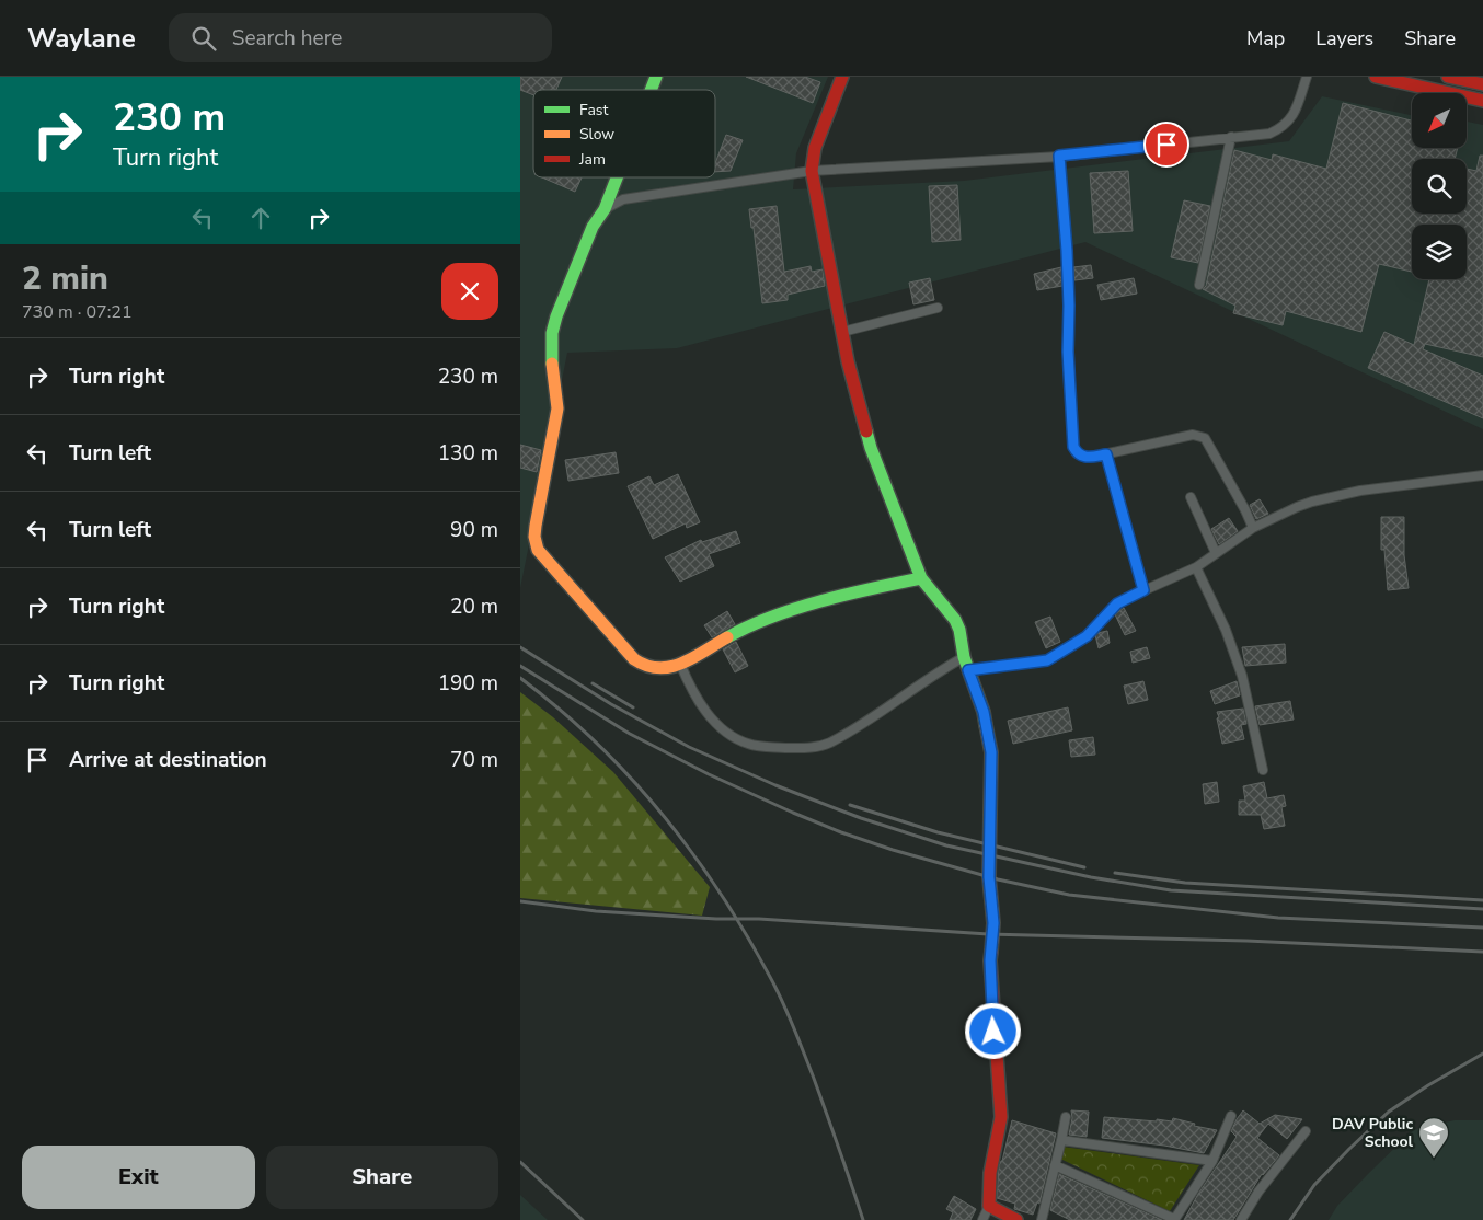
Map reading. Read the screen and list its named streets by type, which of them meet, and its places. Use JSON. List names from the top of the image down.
{
  "places": {
    "school or university": ["DAV Public School"]
  },
  "legend": ["Fast", "Slow", "Jam"],
  "north": "bottom left",
  "page": {
    "header": "Waylane",
    "search": "Search here",
    "nav": ["Map", "Layers", "Share"],
    "turn": ["230 m", "Turn right"],
    "heading": ["2 min", "730 m · 07:21"],
    "list": [
      {
        "name": "Turn right",
        "value": "230 m"
      },
      {
        "name": "Turn left",
        "value": "130 m"
      },
      {
        "name": "Turn left",
        "value": "90 m"
      },
      {
        "name": "Turn right",
        "value": "20 m"
      },
      {
        "name": "Turn right",
        "value": "190 m"
      },
      {
        "name": "Arrive at destination",
        "value": "70 m"
      }
    ],
    "buttons": ["Exit", "Share"]
  }
}
